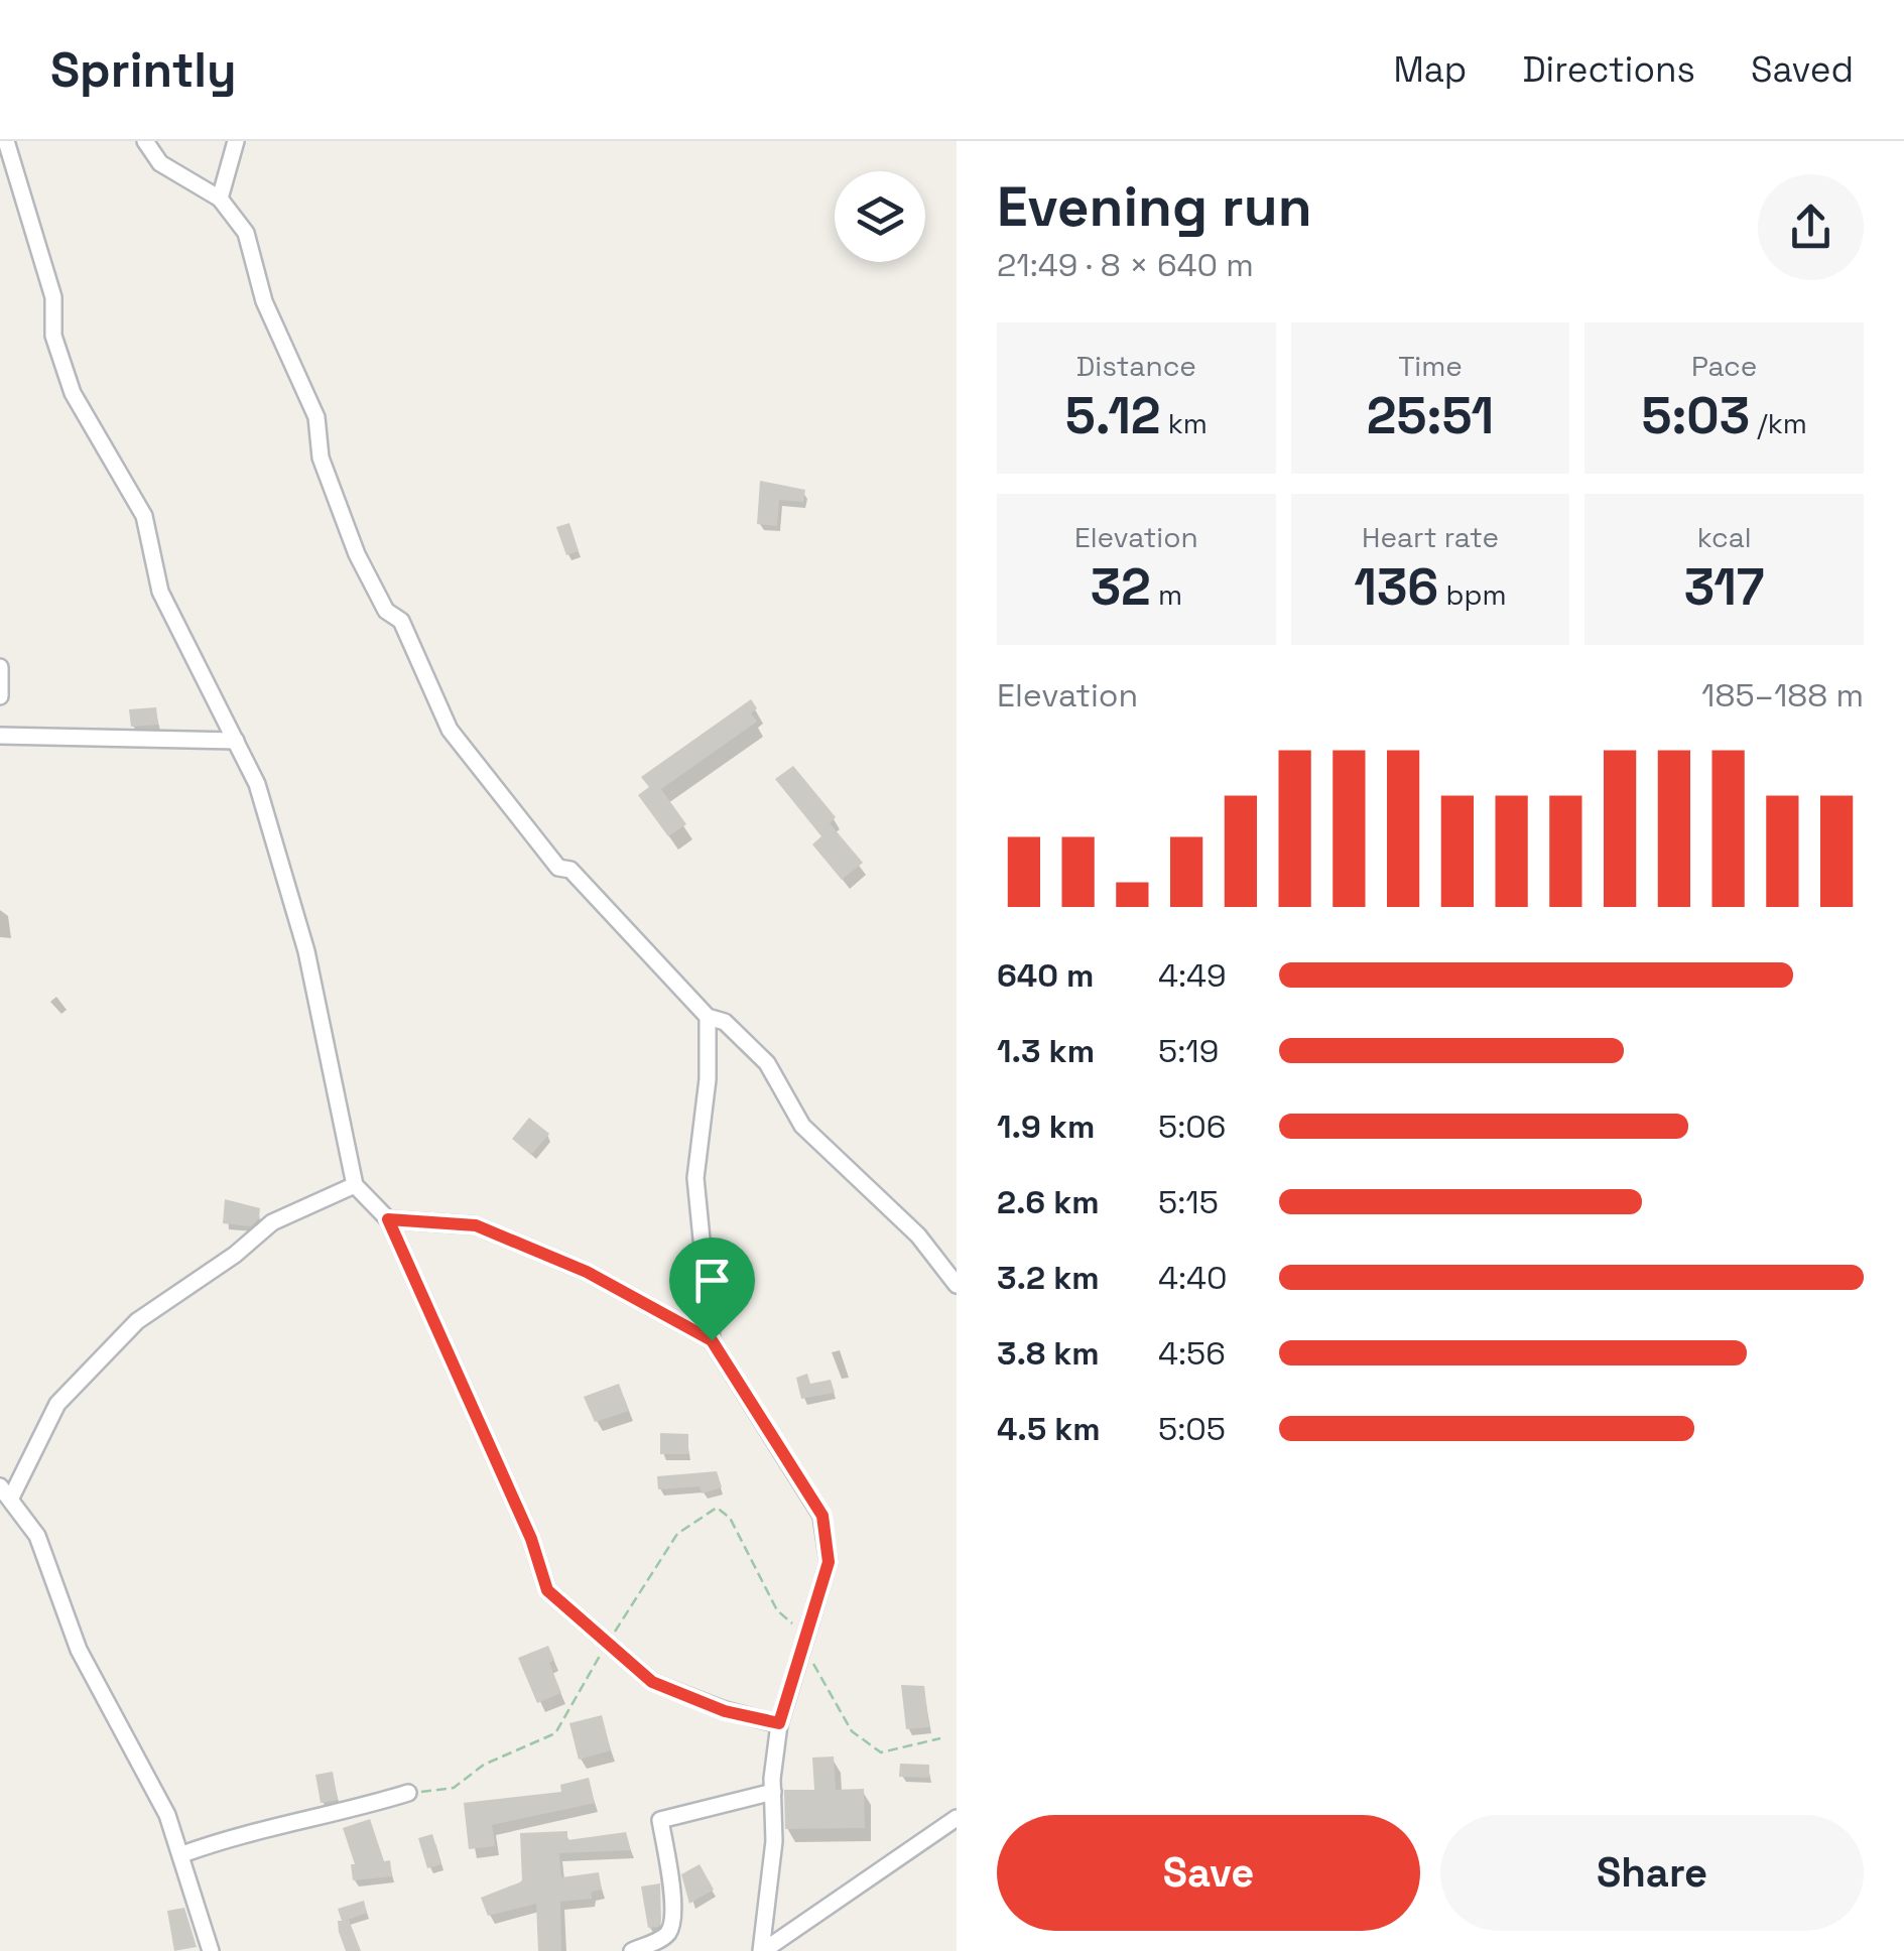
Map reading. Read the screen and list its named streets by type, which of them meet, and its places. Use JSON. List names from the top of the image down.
{
  "page": {
    "header": "Sprintly",
    "nav": ["Map", "Directions", "Saved"],
    "heading": ["Evening run", "21:49 · 8 × 640 m"],
    "stats": [
      ["Distance", "5.12 km"],
      ["Time", "25:51"],
      ["Pace", "5:03 /km"],
      ["Elevation", "32 m"],
      ["Heart rate", "136 bpm"],
      ["kcal", "317"]
    ],
    "chart": ["Elevation", "185–188 m"],
    "list": [
      {
        "name": "640 m",
        "note": "4:49"
      },
      {
        "name": "1.3 km",
        "note": "5:19"
      },
      {
        "name": "1.9 km",
        "note": "5:06"
      },
      {
        "name": "2.6 km",
        "note": "5:15"
      },
      {
        "name": "3.2 km",
        "note": "4:40"
      },
      {
        "name": "3.8 km",
        "note": "4:56"
      },
      {
        "name": "4.5 km",
        "note": "5:05"
      }
    ],
    "buttons": ["Save", "Share"]
  }
}
